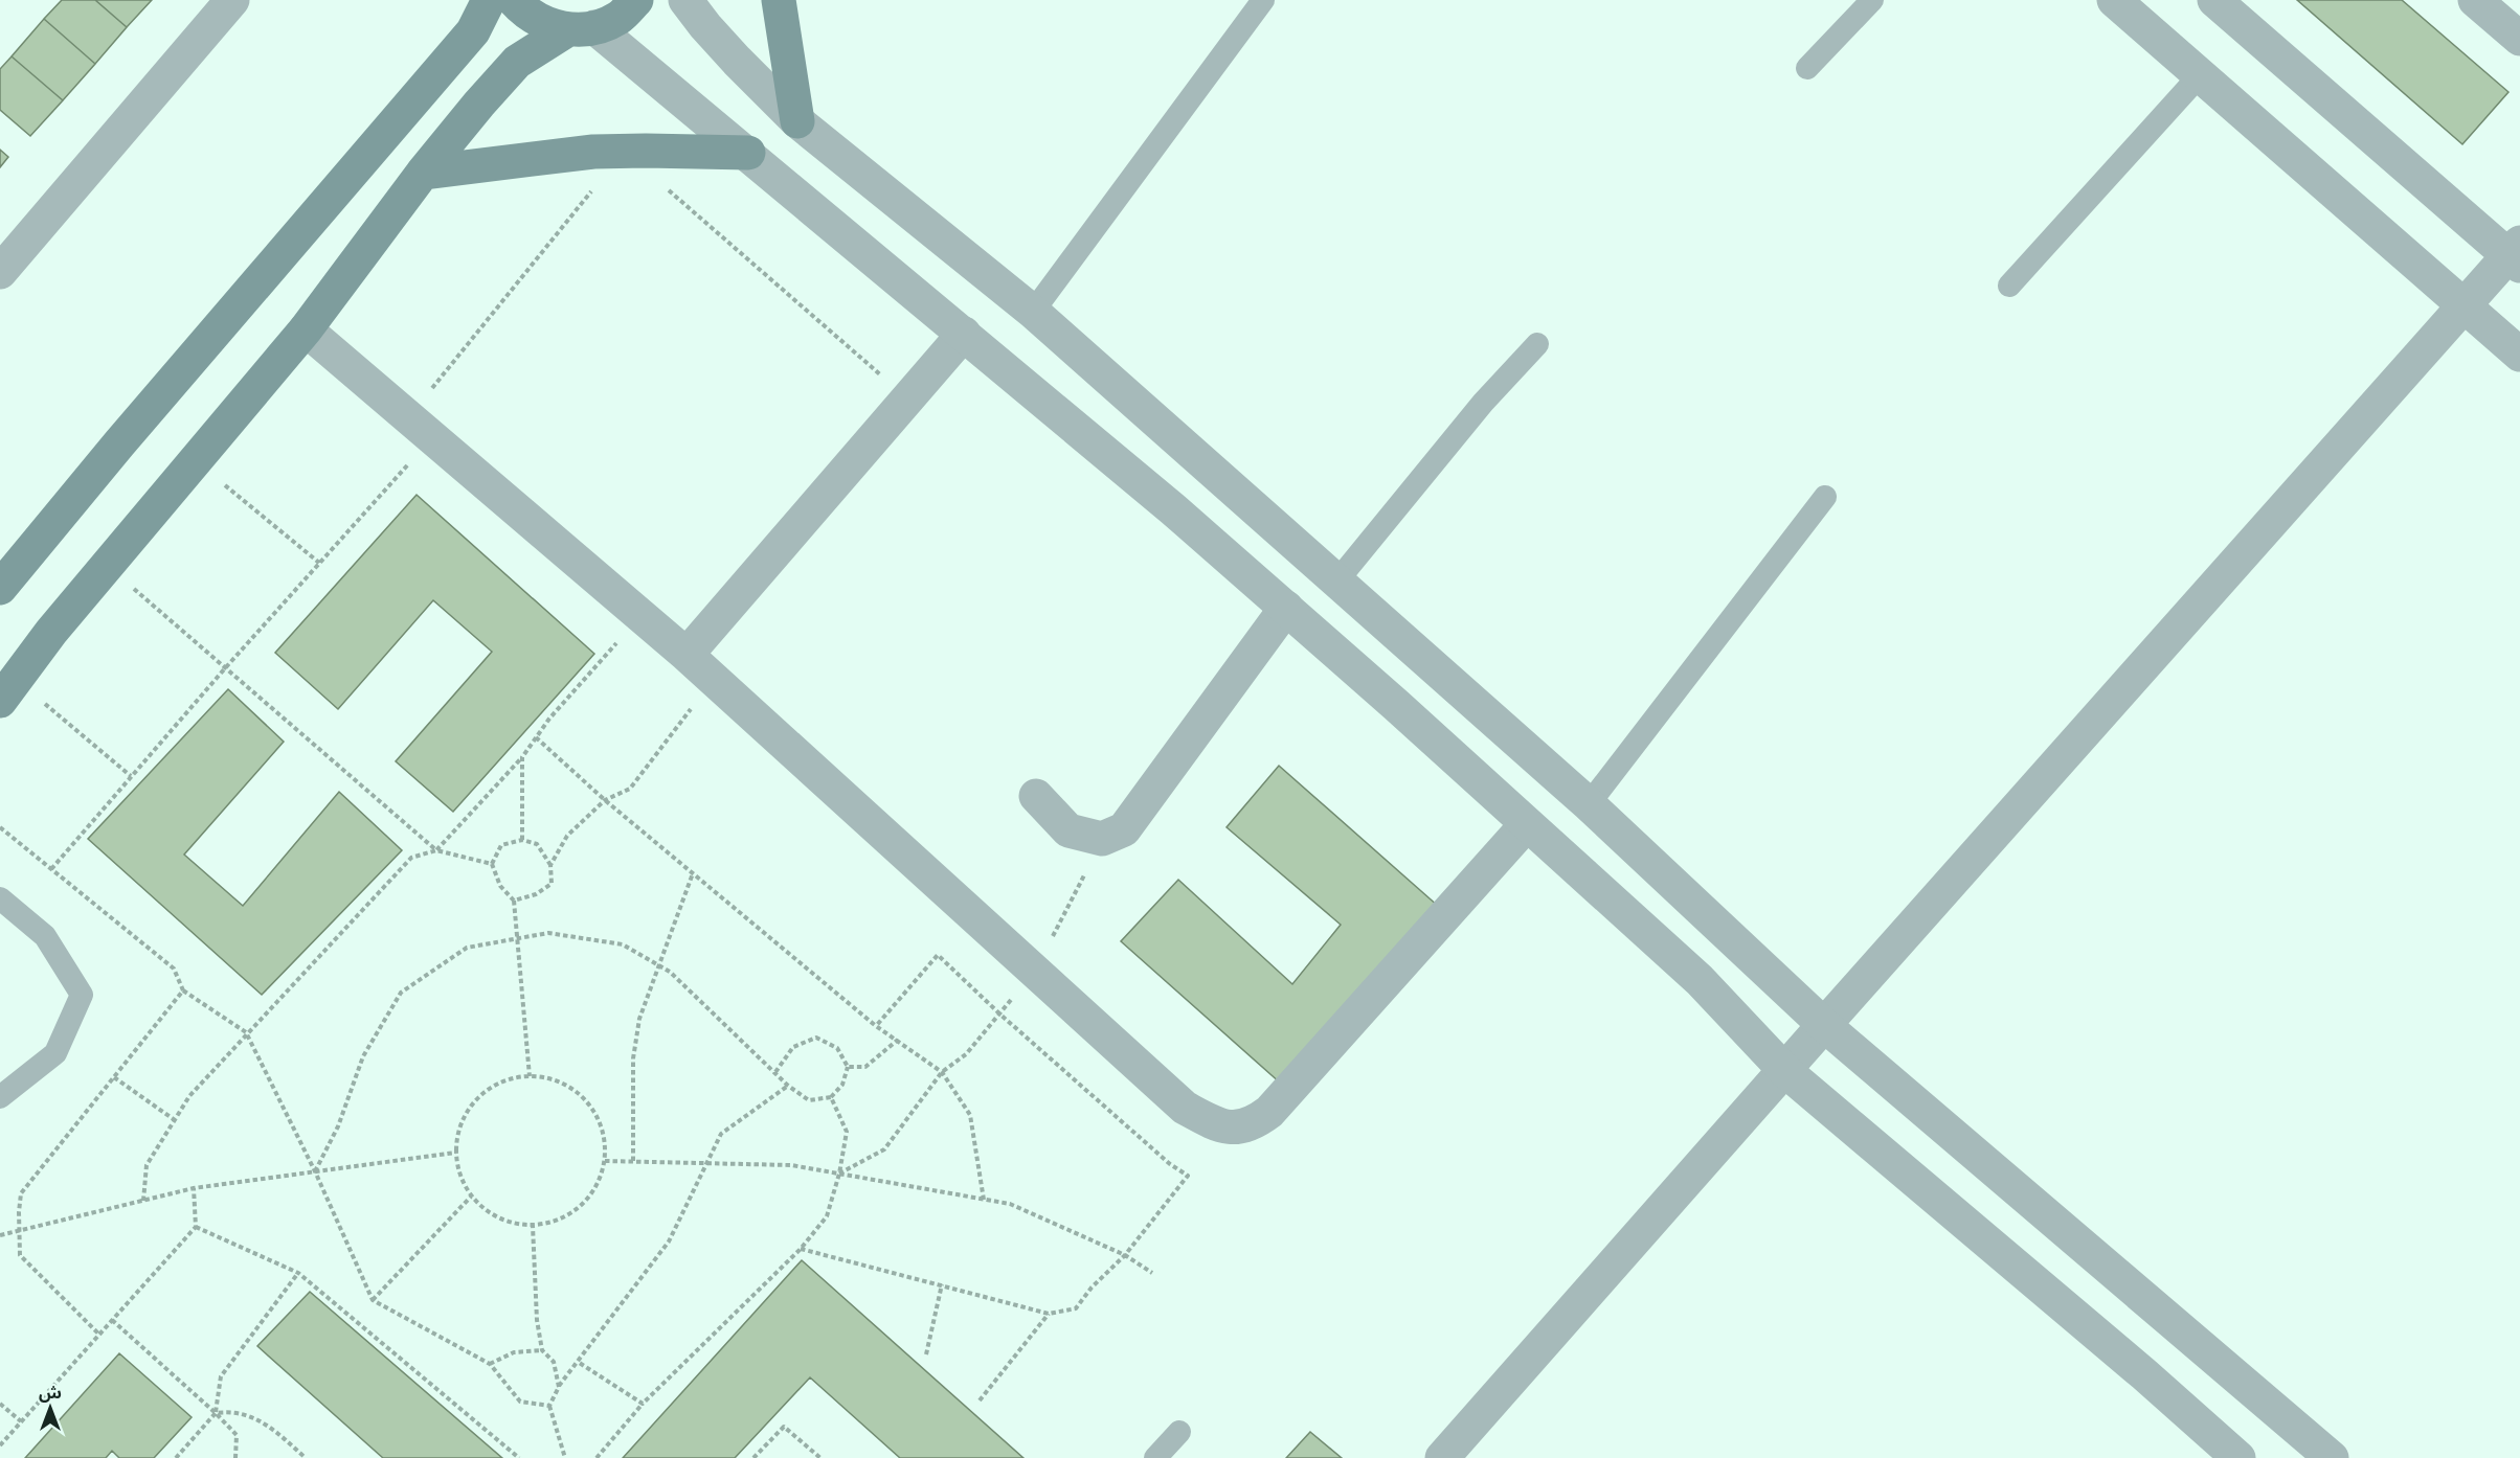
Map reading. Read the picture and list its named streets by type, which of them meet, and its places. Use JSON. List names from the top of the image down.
{
  "north": "top"
}
